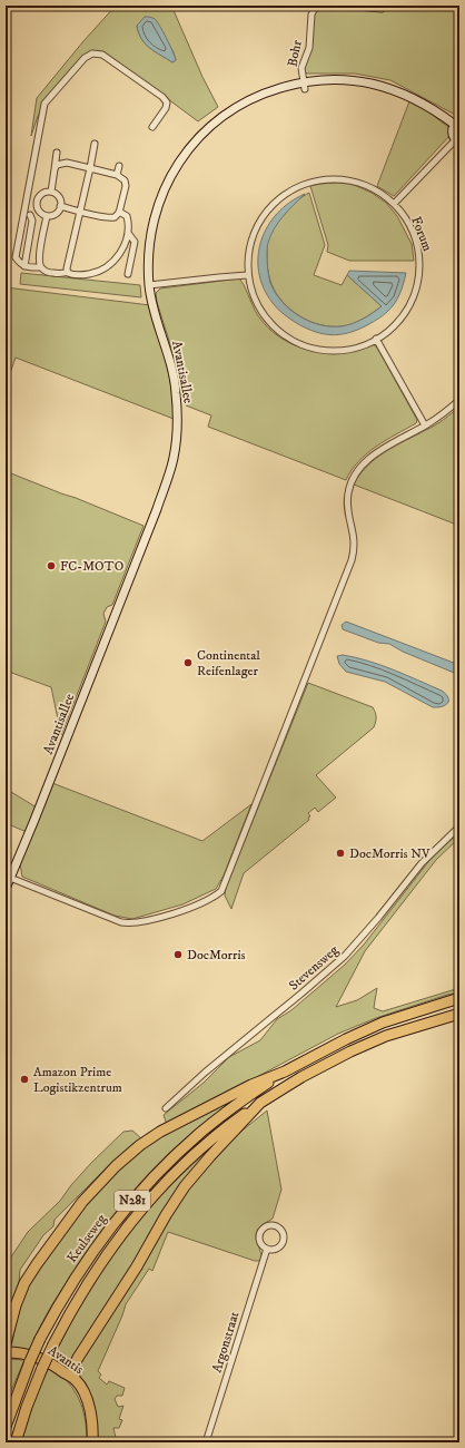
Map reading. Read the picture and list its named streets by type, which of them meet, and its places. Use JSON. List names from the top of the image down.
{
  "streets": {
    "highway": ["N281", "Keulseweg", "Avantis"],
    "street": [
      "Bohr",
      "Forum",
      "Avantisallee",
      "Stevensweg",
      "Argonstraat"
    ]
  },
  "crossings": [
    ["Bohr", "Avantisallee"],
    ["N281", "Keulseweg"],
    ["N281", "Avantis"]
  ],
  "places": [
    "FC-MOTO",
    "Continental Reifenlager",
    "DocMorris NV",
    "DocMorris",
    "Amazon Prime Logistikzentrum"
  ]
}
